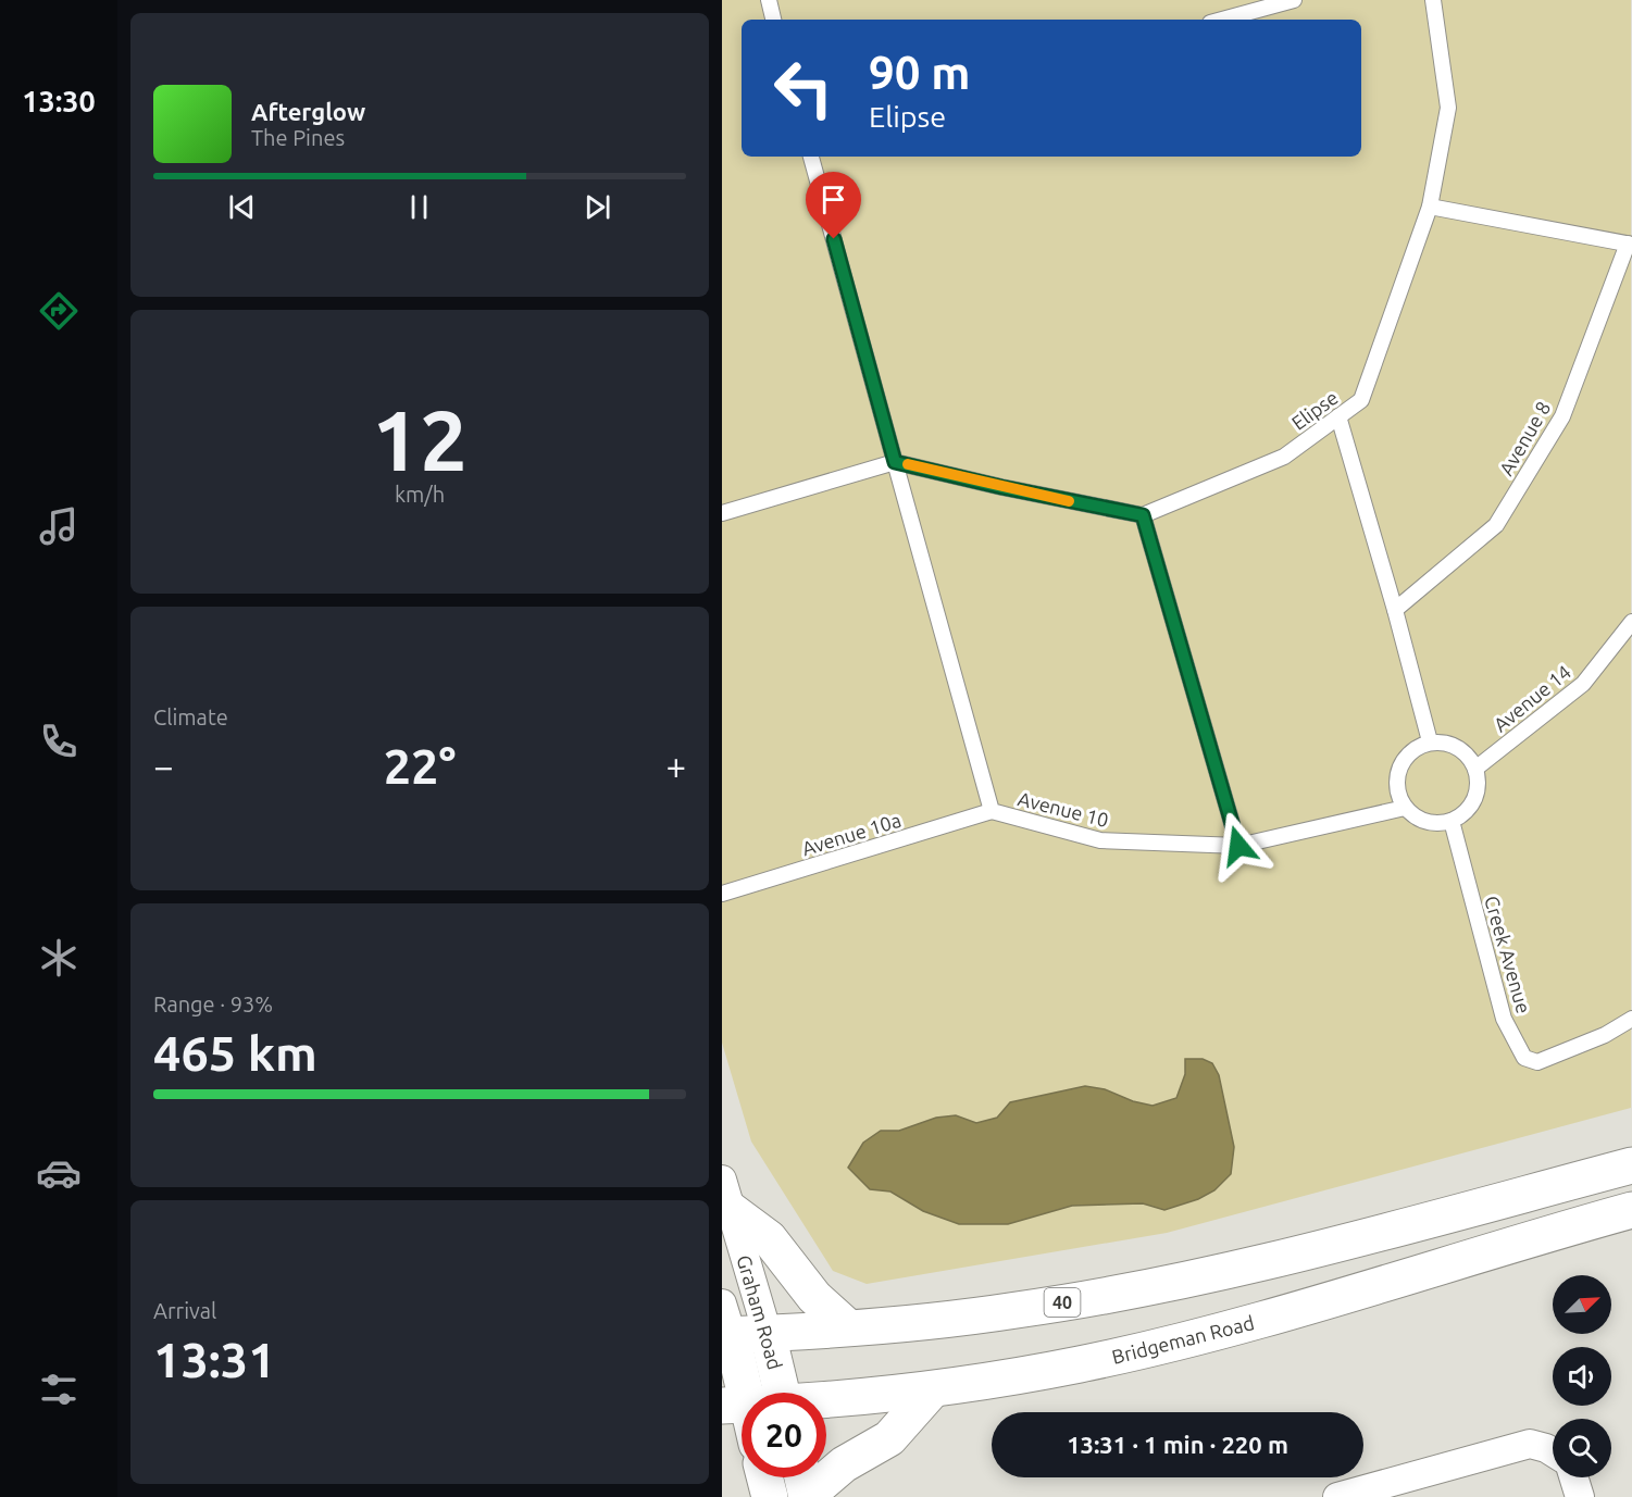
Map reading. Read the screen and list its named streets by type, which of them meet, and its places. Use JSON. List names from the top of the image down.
{
  "streets": {
    "main road": ["40", "Graham Road", "Bridgeman Road"],
    "lane": [
      "Elipse",
      "Avenue 8",
      "Avenue 14",
      "Avenue 10",
      "Avenue 10a",
      "Creek Avenue"
    ]
  },
  "crossings": [
    ["Avenue 14", "Avenue 10"],
    ["Avenue 14", "Creek Avenue"],
    ["Avenue 10", "Avenue 10a"],
    ["Avenue 10", "Creek Avenue"],
    ["40", "Graham Road"]
  ],
  "north": "top right",
  "page": {
    "tabs": "13:30",
    "turn": ["90 m", "Elipse"],
    "song": ["Afterglow", "The Pines"],
    "tile": [
      ["12", "km/h"],
      "Climate",
      ["Range · 93%", "465 km"],
      ["Arrival", "13:31"]
    ],
    "heat": ["−", "22°", "+"],
    "limit": "20",
    "trip": "13:31 · 1 min · 220 m"
  }
}
